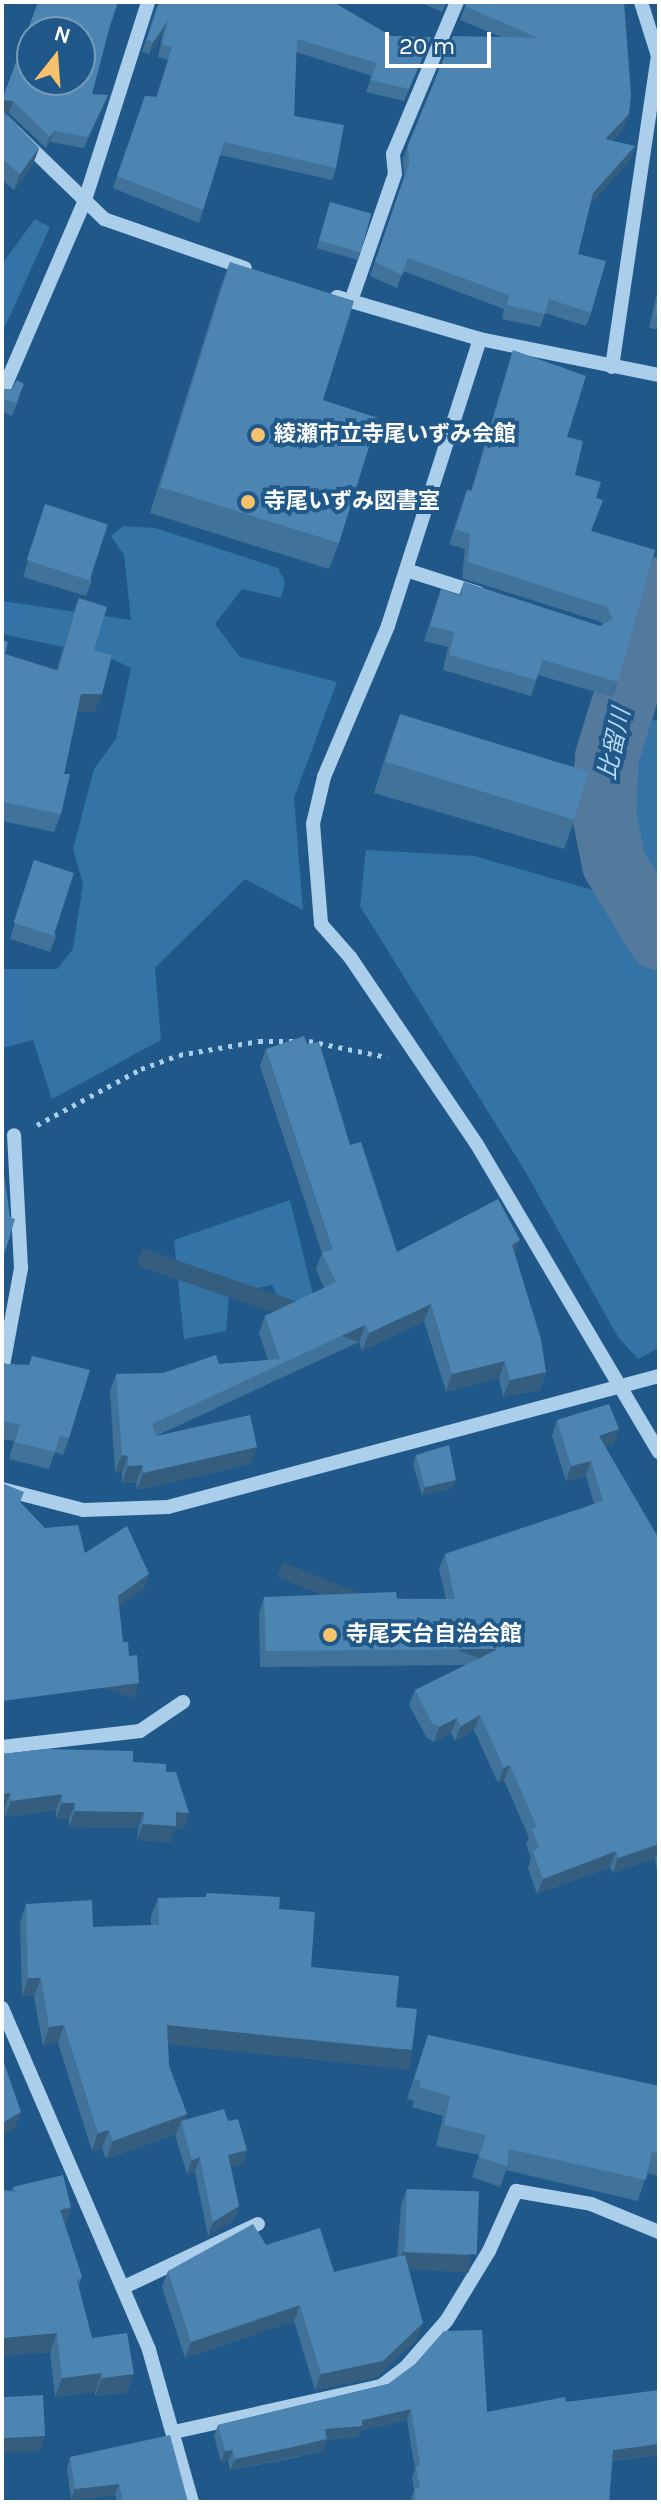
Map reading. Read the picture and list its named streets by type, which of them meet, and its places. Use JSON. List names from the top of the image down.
{
  "water": ["比留川"],
  "places": ["綾瀬市立寺尾いずみ会館", "寺尾いずみ図書室", "寺尾天台自治会館"],
  "scale_bar": "20 m",
  "north": "top"
}
